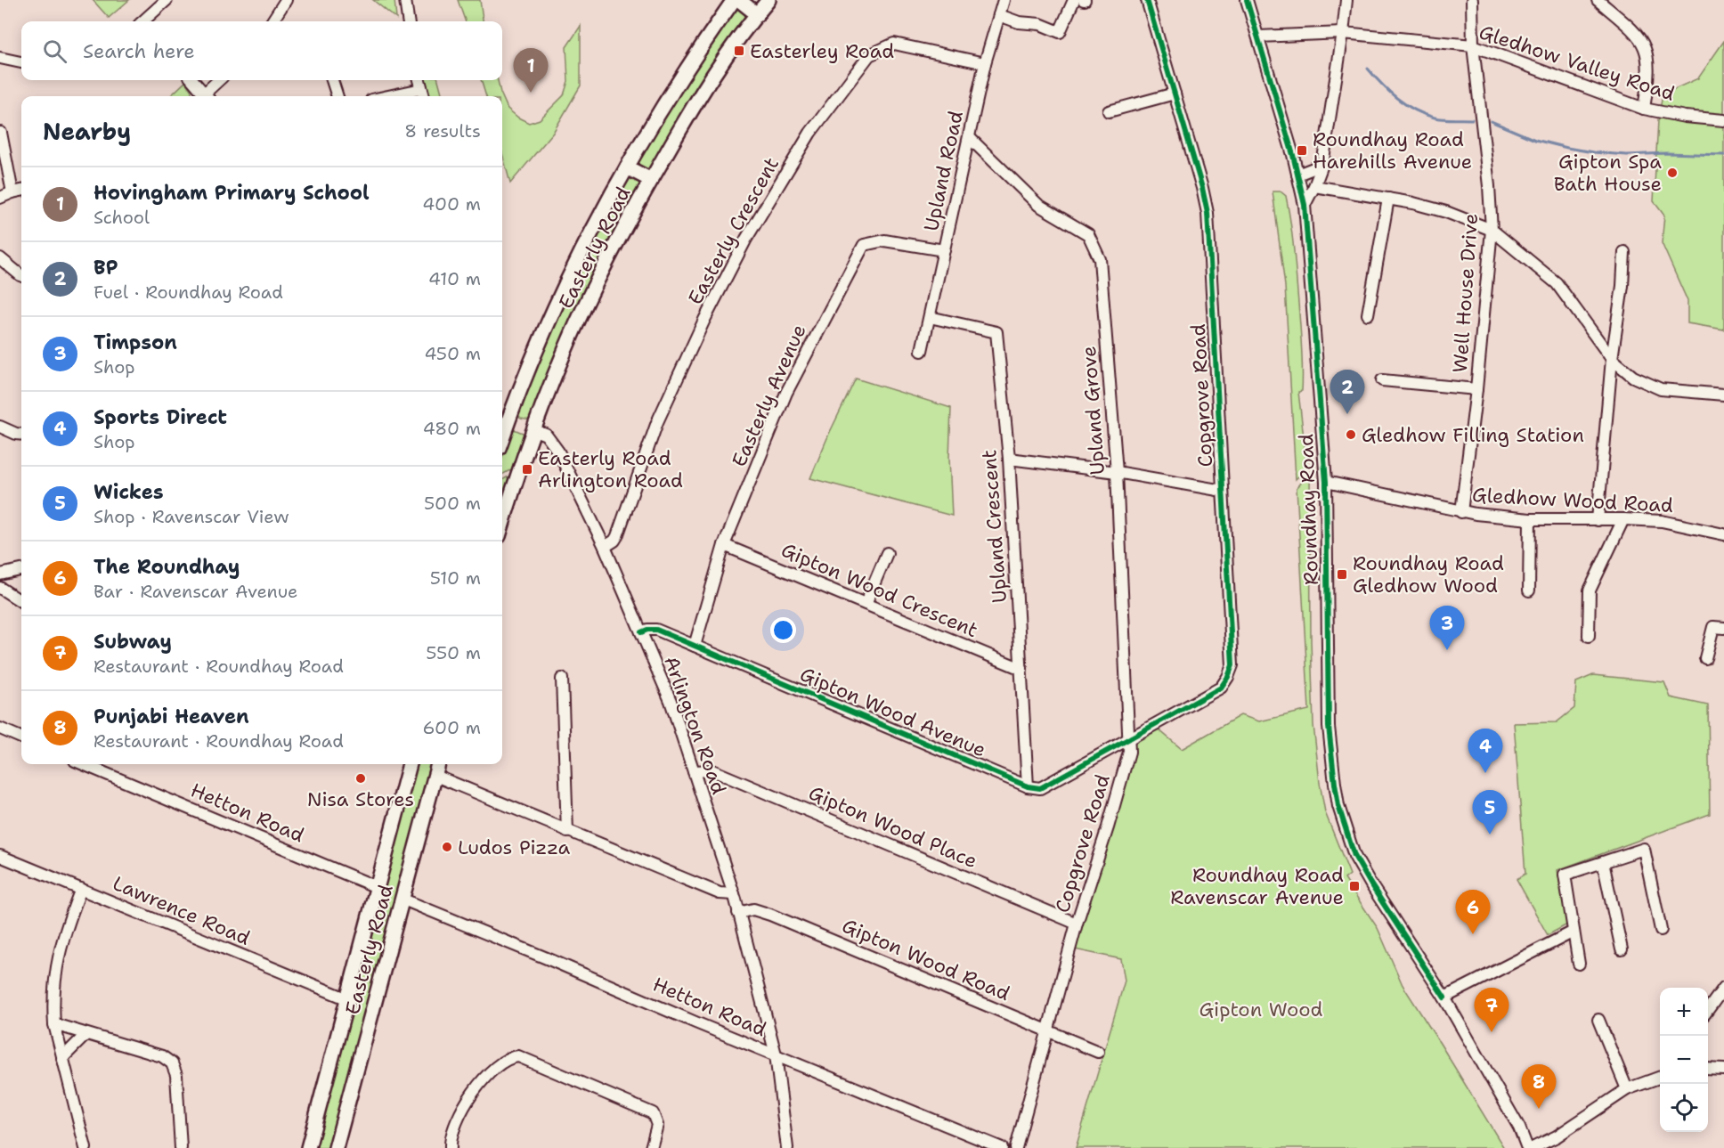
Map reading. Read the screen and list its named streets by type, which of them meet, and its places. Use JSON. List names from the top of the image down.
{
  "streets": {
    "main road": ["Easterly Road"],
    "street": [
      "Gledhow Valley Road",
      "Upland Road",
      "Easterly Crescent",
      "Well House Drive",
      "Easterly Avenue",
      "Copgrove Road",
      "Upland Grove",
      "Gledhow Wood Road",
      "Roundhay Road",
      "Upland Crescent",
      "Gipton Wood Crescent",
      "Gipton Wood Avenue",
      "Arlington Road",
      "Hetton Road",
      "Gipton Wood Place",
      "Lawrence Road",
      "Gipton Wood Road"
    ]
  },
  "crossings": [
    ["Gledhow Valley Road", "Well House Drive"],
    ["Gledhow Valley Road", "Roundhay Road"],
    ["Upland Road", "Easterly Crescent"],
    ["Upland Road", "Easterly Avenue"],
    ["Upland Road", "Upland Grove"],
    ["Upland Road", "Upland Crescent"],
    ["Easterly Crescent", "Arlington Road"],
    ["Easterly Road", "Arlington Road"],
    ["Easterly Road", "Hetton Road"],
    ["Easterly Road", "Lawrence Road"],
    ["Well House Drive", "Gledhow Wood Road"],
    ["Easterly Avenue", "Gipton Wood Crescent"],
    ["Easterly Avenue", "Gipton Wood Avenue"],
    ["Copgrove Road", "Upland Grove"],
    ["Copgrove Road", "Gipton Wood Place"],
    ["Copgrove Road", "Gipton Wood Road"],
    ["Gledhow Wood Road", "Roundhay Road"],
    ["Upland Crescent", "Gipton Wood Crescent"],
    ["Upland Crescent", "Gipton Wood Avenue"],
    ["Gipton Wood Avenue", "Arlington Road"],
    ["Arlington Road", "Hetton Road"],
    ["Arlington Road", "Gipton Wood Place"],
    ["Arlington Road", "Gipton Wood Road"]
  ],
  "parks": ["Gipton Wood"],
  "places": {
    "transit": [
      "Easterley Road",
      "Roundhay Road Harehills Avenue",
      "Easterly Road Arlington Road",
      "Roundhay Road Gledhow Wood",
      "Roundhay Road Ravenscar Avenue"
    ],
    "other": [
      "Gipton Spa Bath House",
      "Gledhow Filling Station",
      "Nisa Stores",
      "Ludos Pizza"
    ]
  },
  "page": {
    "search": "Search here",
    "pins": [
      "1",
      "2",
      "3",
      "4",
      "5",
      "6",
      "7",
      "8"
    ],
    "heading": ["Nearby", "8 results"],
    "list": [
      {
        "mark": "1",
        "name": "Hovingham Primary School",
        "note": "School",
        "value": "400 m"
      },
      {
        "mark": "2",
        "name": "BP",
        "note": "Fuel · Roundhay Road",
        "value": "410 m"
      },
      {
        "mark": "3",
        "name": "Timpson",
        "note": "Shop",
        "value": "450 m"
      },
      {
        "mark": "4",
        "name": "Sports Direct",
        "note": "Shop",
        "value": "480 m"
      },
      {
        "mark": "5",
        "name": "Wickes",
        "note": "Shop · Ravenscar View",
        "value": "500 m"
      },
      {
        "mark": "6",
        "name": "The Roundhay",
        "note": "Bar · Ravenscar Avenue",
        "value": "510 m"
      },
      {
        "mark": "7",
        "name": "Subway",
        "note": "Restaurant · Roundhay Road",
        "value": "550 m"
      },
      {
        "mark": "8",
        "name": "Punjabi Heaven",
        "note": "Restaurant · Roundhay Road",
        "value": "600 m"
      }
    ],
    "map_buttons": ["+", "−"]
  }
}
